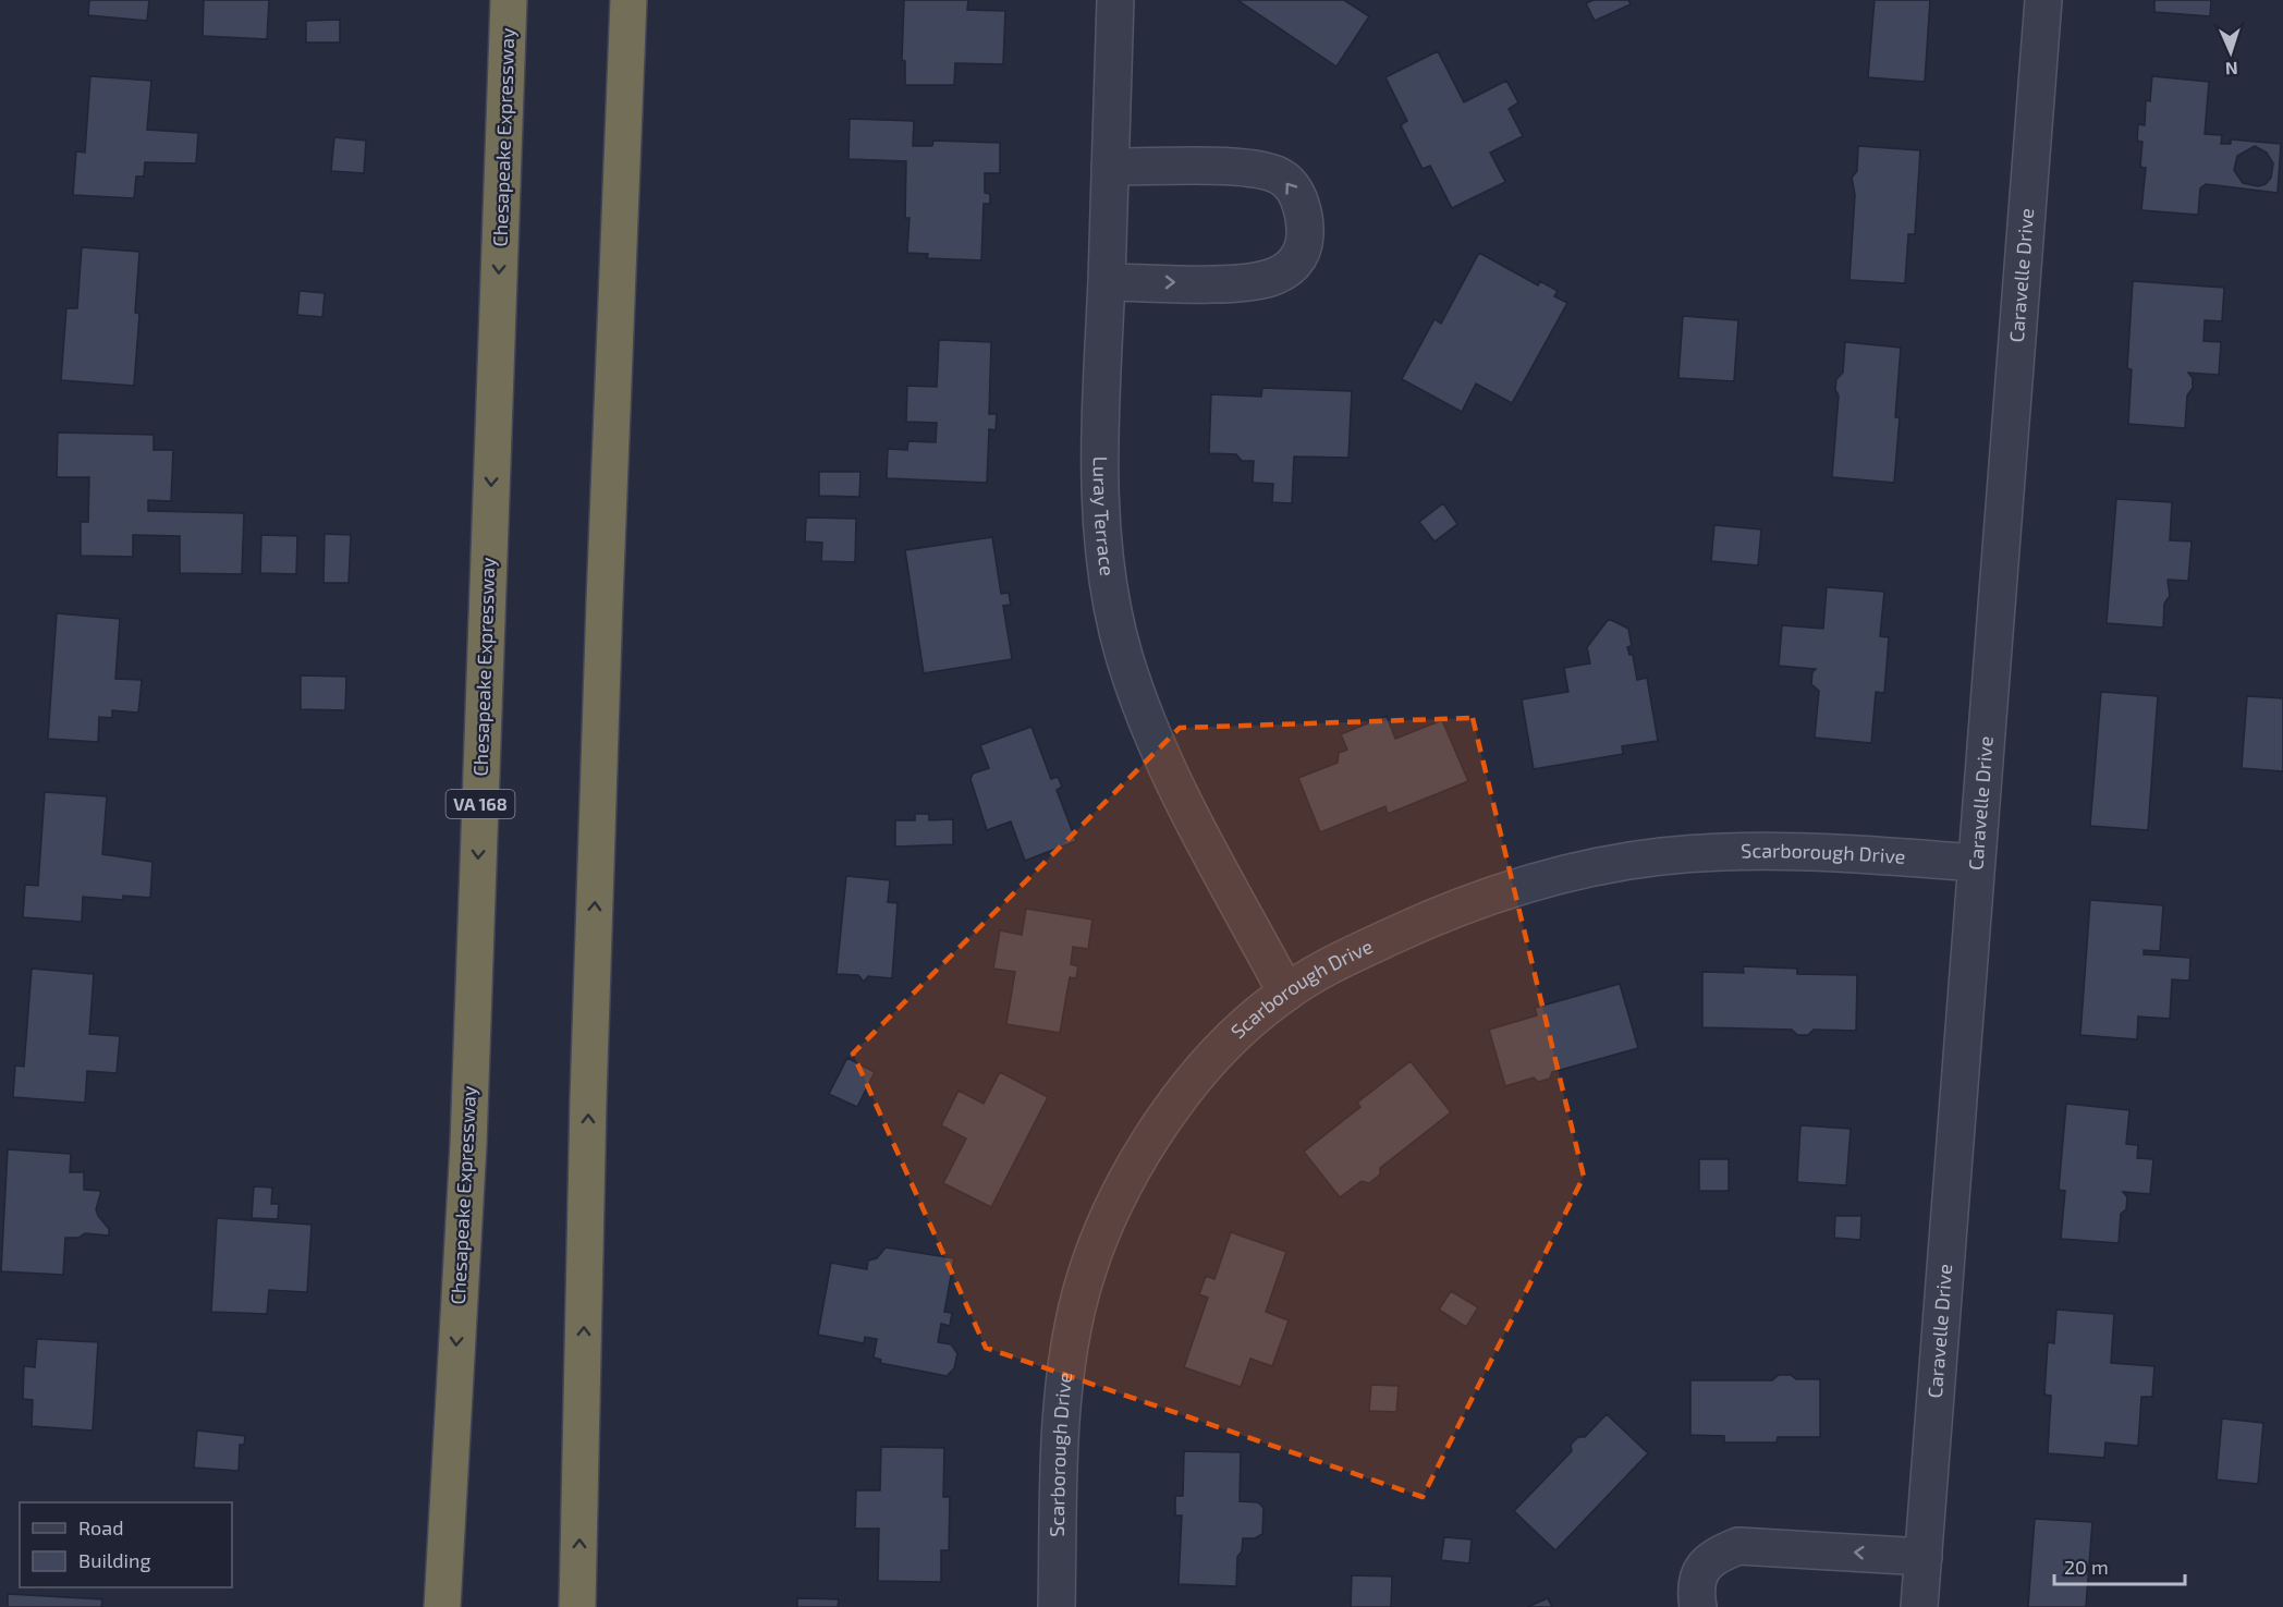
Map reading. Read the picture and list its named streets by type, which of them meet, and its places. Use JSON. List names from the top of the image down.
{
  "streets": {
    "highway": ["Chesapeake Expressway", "VA 168"],
    "street": ["Caravelle Drive", "Luray Terrace", "Scarborough Drive"]
  },
  "crossings": [
    ["Caravelle Drive", "Scarborough Drive"],
    ["Luray Terrace", "Scarborough Drive"]
  ],
  "legend": ["Road", "Building"],
  "scale_bar": "20 m",
  "north": "bottom"
}
